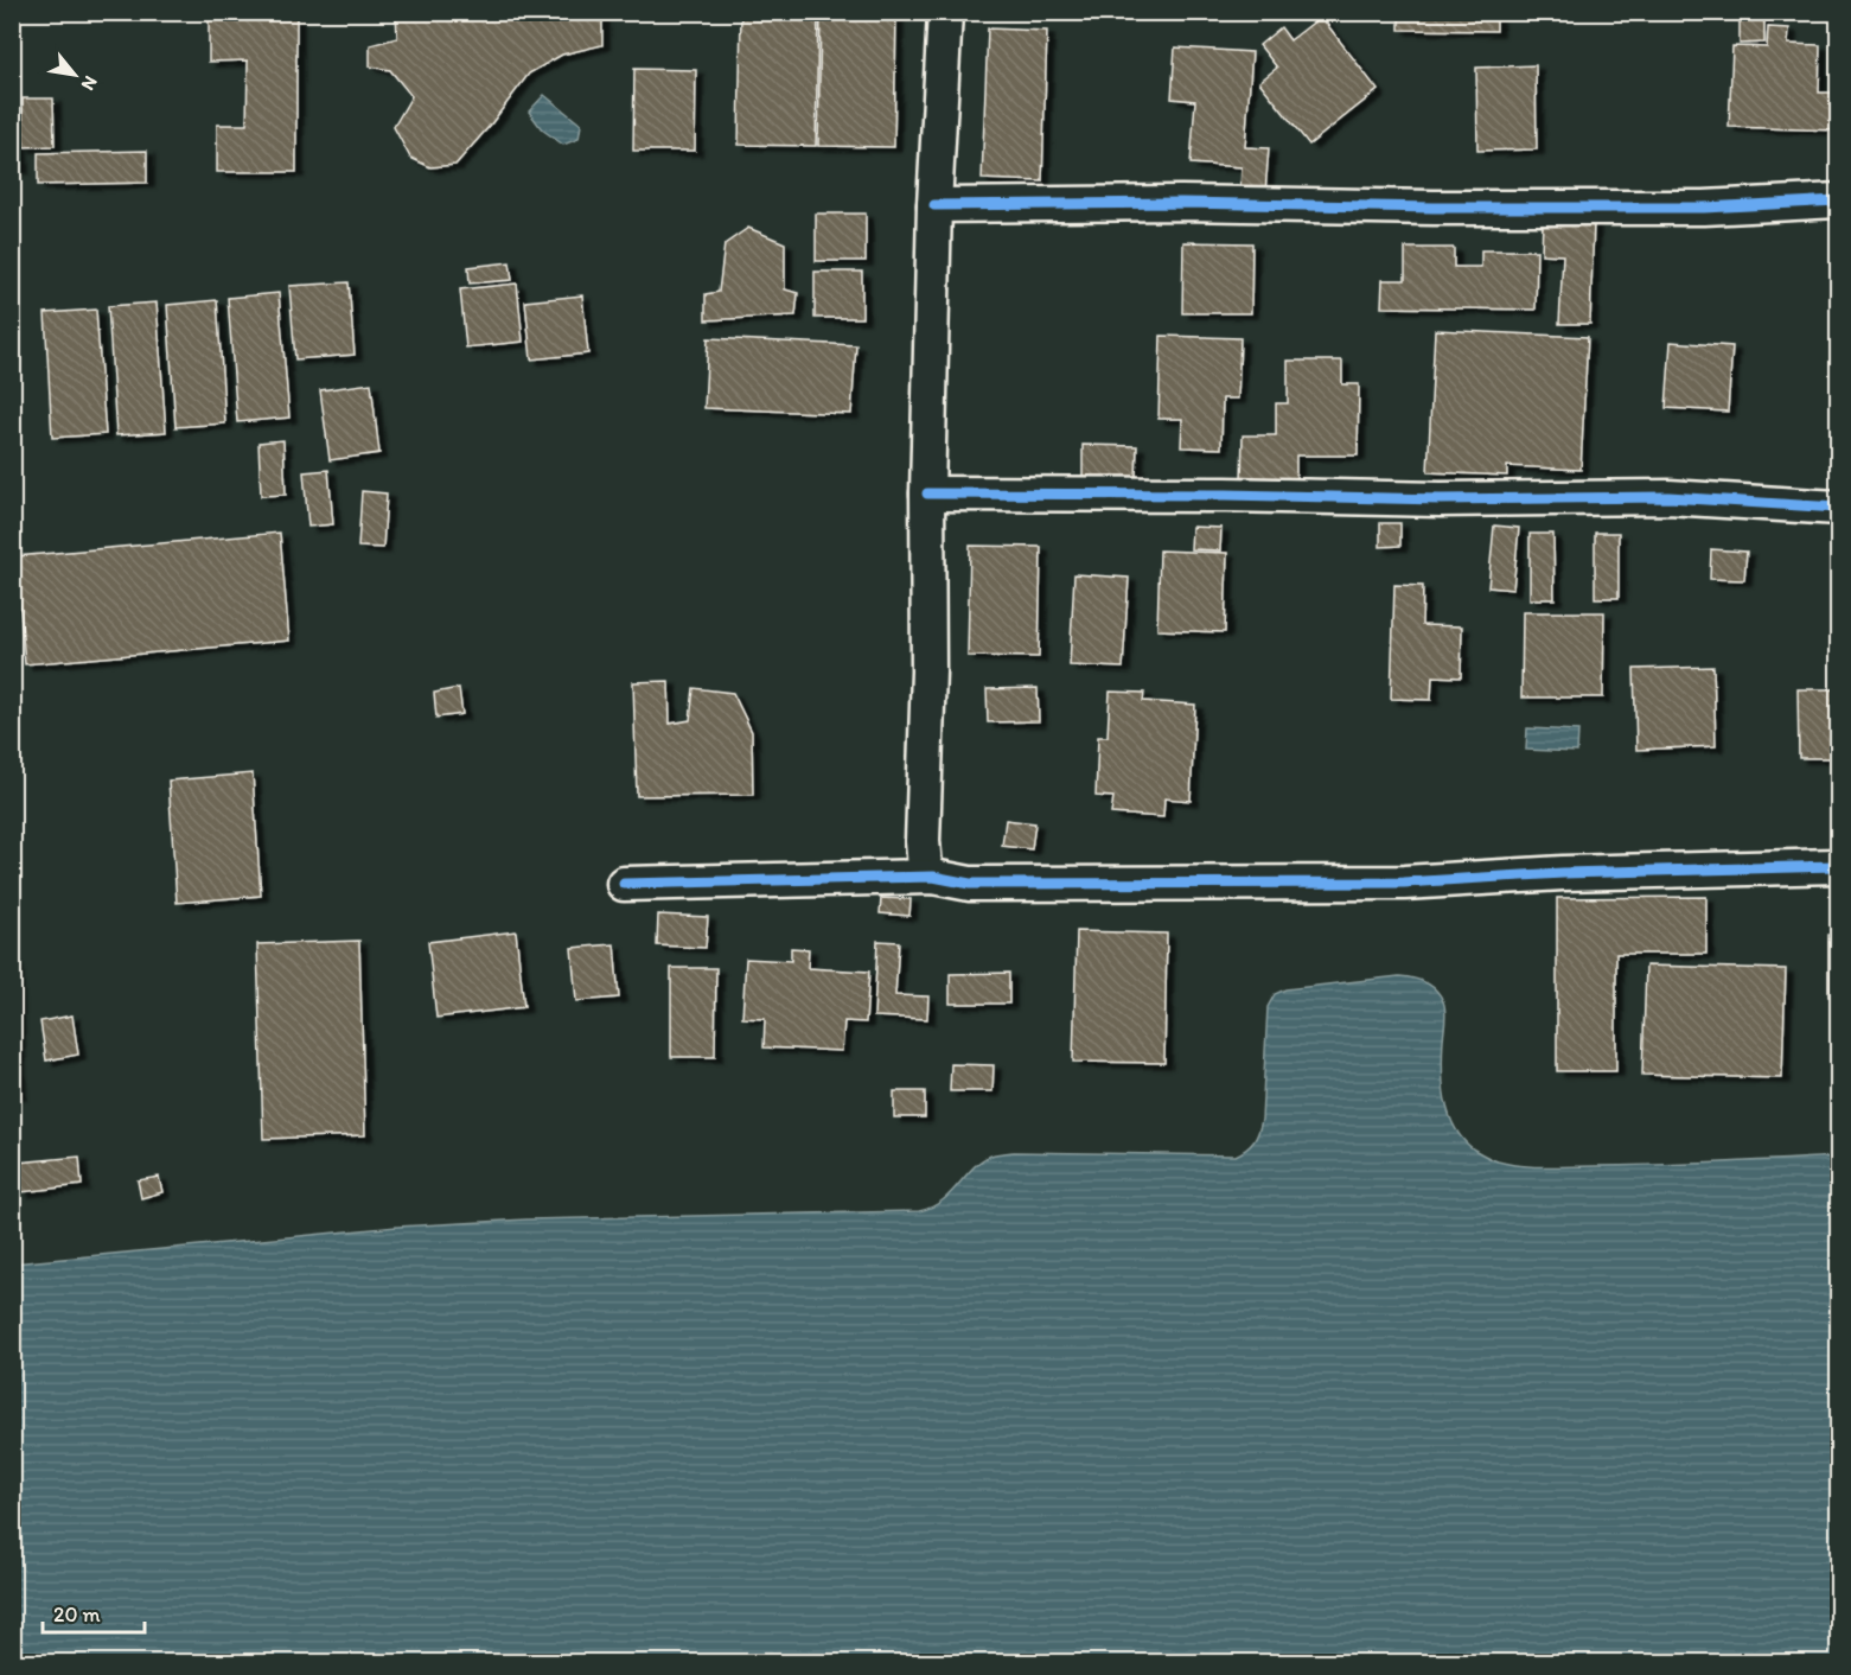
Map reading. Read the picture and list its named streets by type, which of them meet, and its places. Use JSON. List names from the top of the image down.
{
  "scale_bar": "20 m",
  "north": "bottom right"
}
